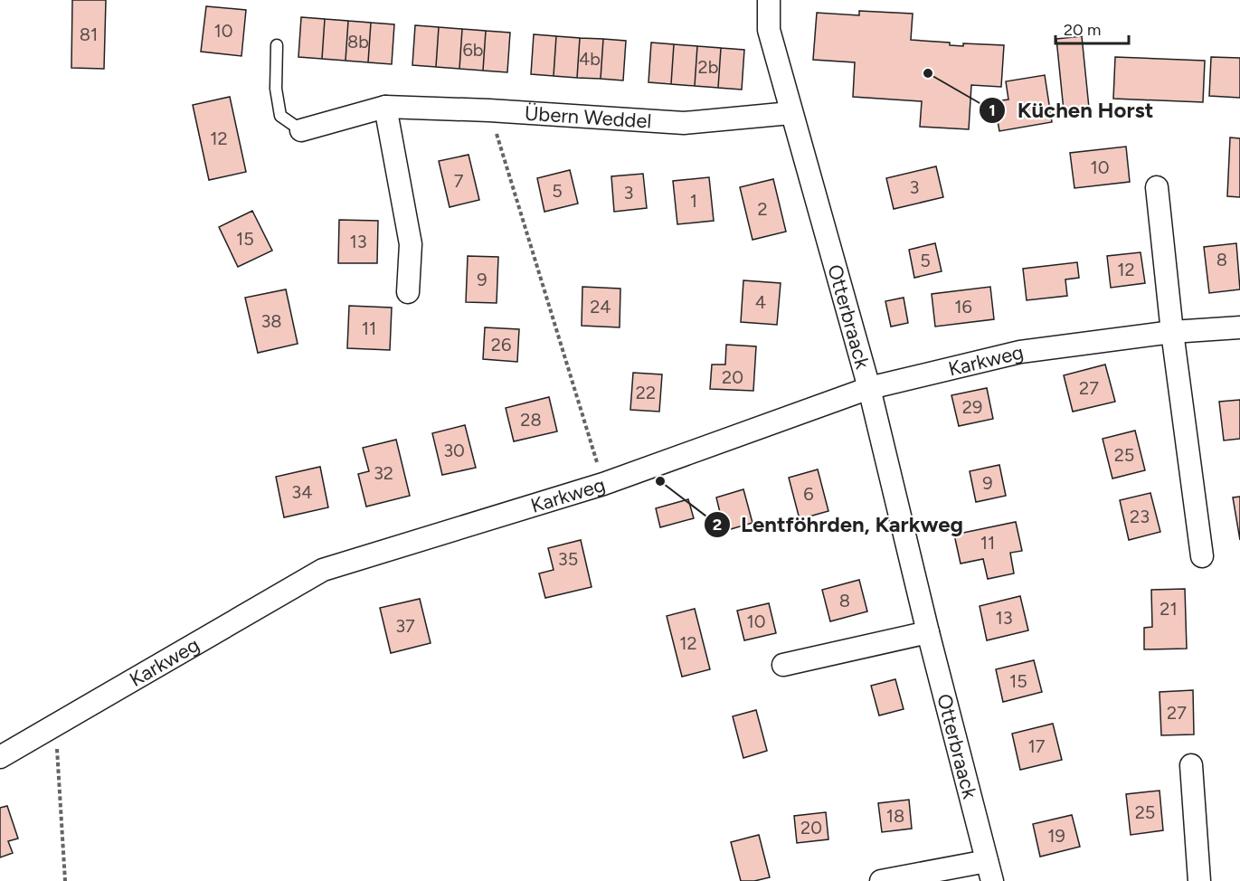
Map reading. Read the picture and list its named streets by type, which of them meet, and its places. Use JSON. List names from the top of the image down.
{
  "streets": {
    "street": ["Übern Weddel", "Otterbraack", "Karkweg"]
  },
  "crossings": [
    ["Übern Weddel", "Otterbraack"],
    ["Otterbraack", "Karkweg"]
  ],
  "places": ["Küchen Horst", "Lentföhrden, Karkweg"],
  "house_numbers": [
    "10",
    "81",
    "8b",
    "6b",
    "4b",
    "2b",
    "12",
    "10",
    "7",
    "3",
    "5",
    "3",
    "1",
    "2",
    "15",
    "13",
    "8",
    "5",
    "12",
    "9",
    "4",
    "24",
    "16",
    "38",
    "11",
    "26",
    "20",
    "27",
    "22",
    "29",
    "28",
    "30",
    "25",
    "32",
    "9",
    "34",
    "6",
    "23",
    "11",
    "35",
    "8",
    "21",
    "13",
    "10",
    "37",
    "12",
    "15",
    "27",
    "17",
    "25",
    "18",
    "20",
    "19"
  ],
  "scale_bar": "20 m"
}
